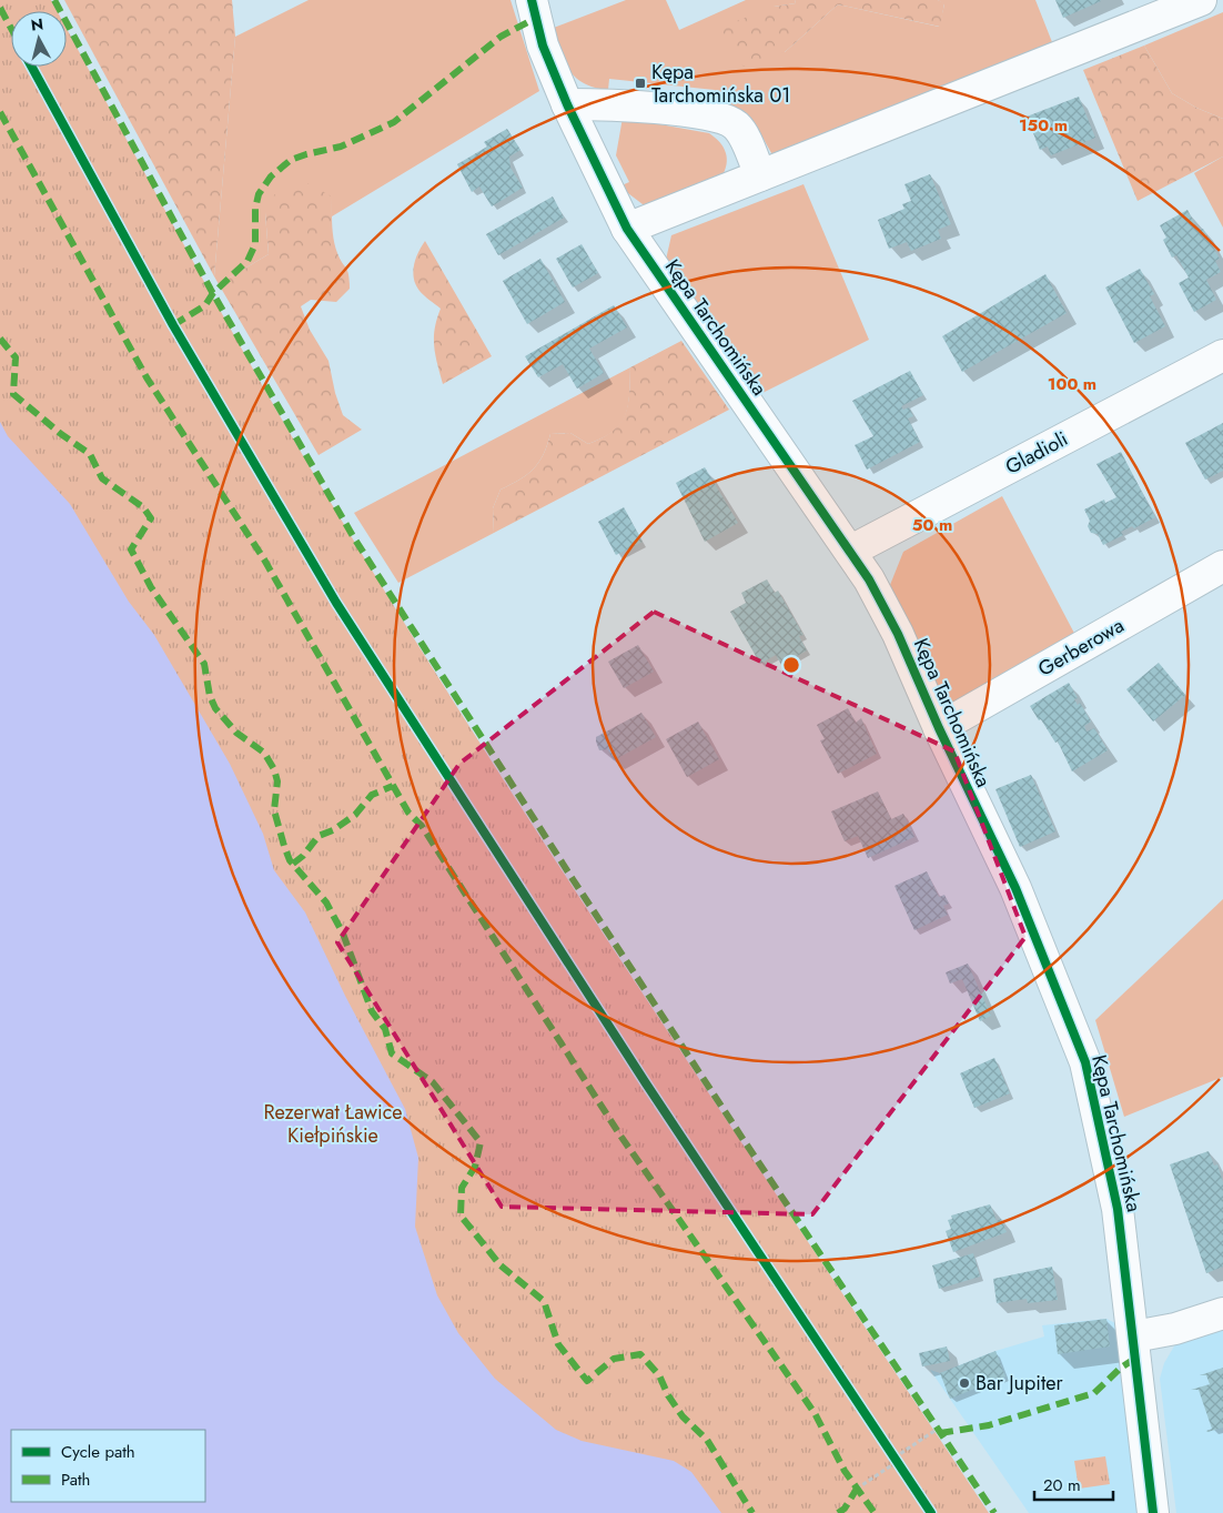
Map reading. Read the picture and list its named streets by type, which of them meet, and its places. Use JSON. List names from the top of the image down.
{
  "streets": {
    "street": ["Kępa Tarchomińska", "Gladioli", "Gerberowa"]
  },
  "crossings": [
    ["Kępa Tarchomińska", "Gladioli"],
    ["Kępa Tarchomińska", "Gerberowa"]
  ],
  "parks": ["Rezerwat Ławice Kiełpińskie"],
  "places": {
    "transit": ["Kępa Tarchomińska 01"],
    "other": ["Bar Jupiter"]
  },
  "legend": ["Cycle path", "Path"],
  "scale_bar": "20 m",
  "north": "top",
  "rings": ["150 m", "100 m", "50 m"]
}
